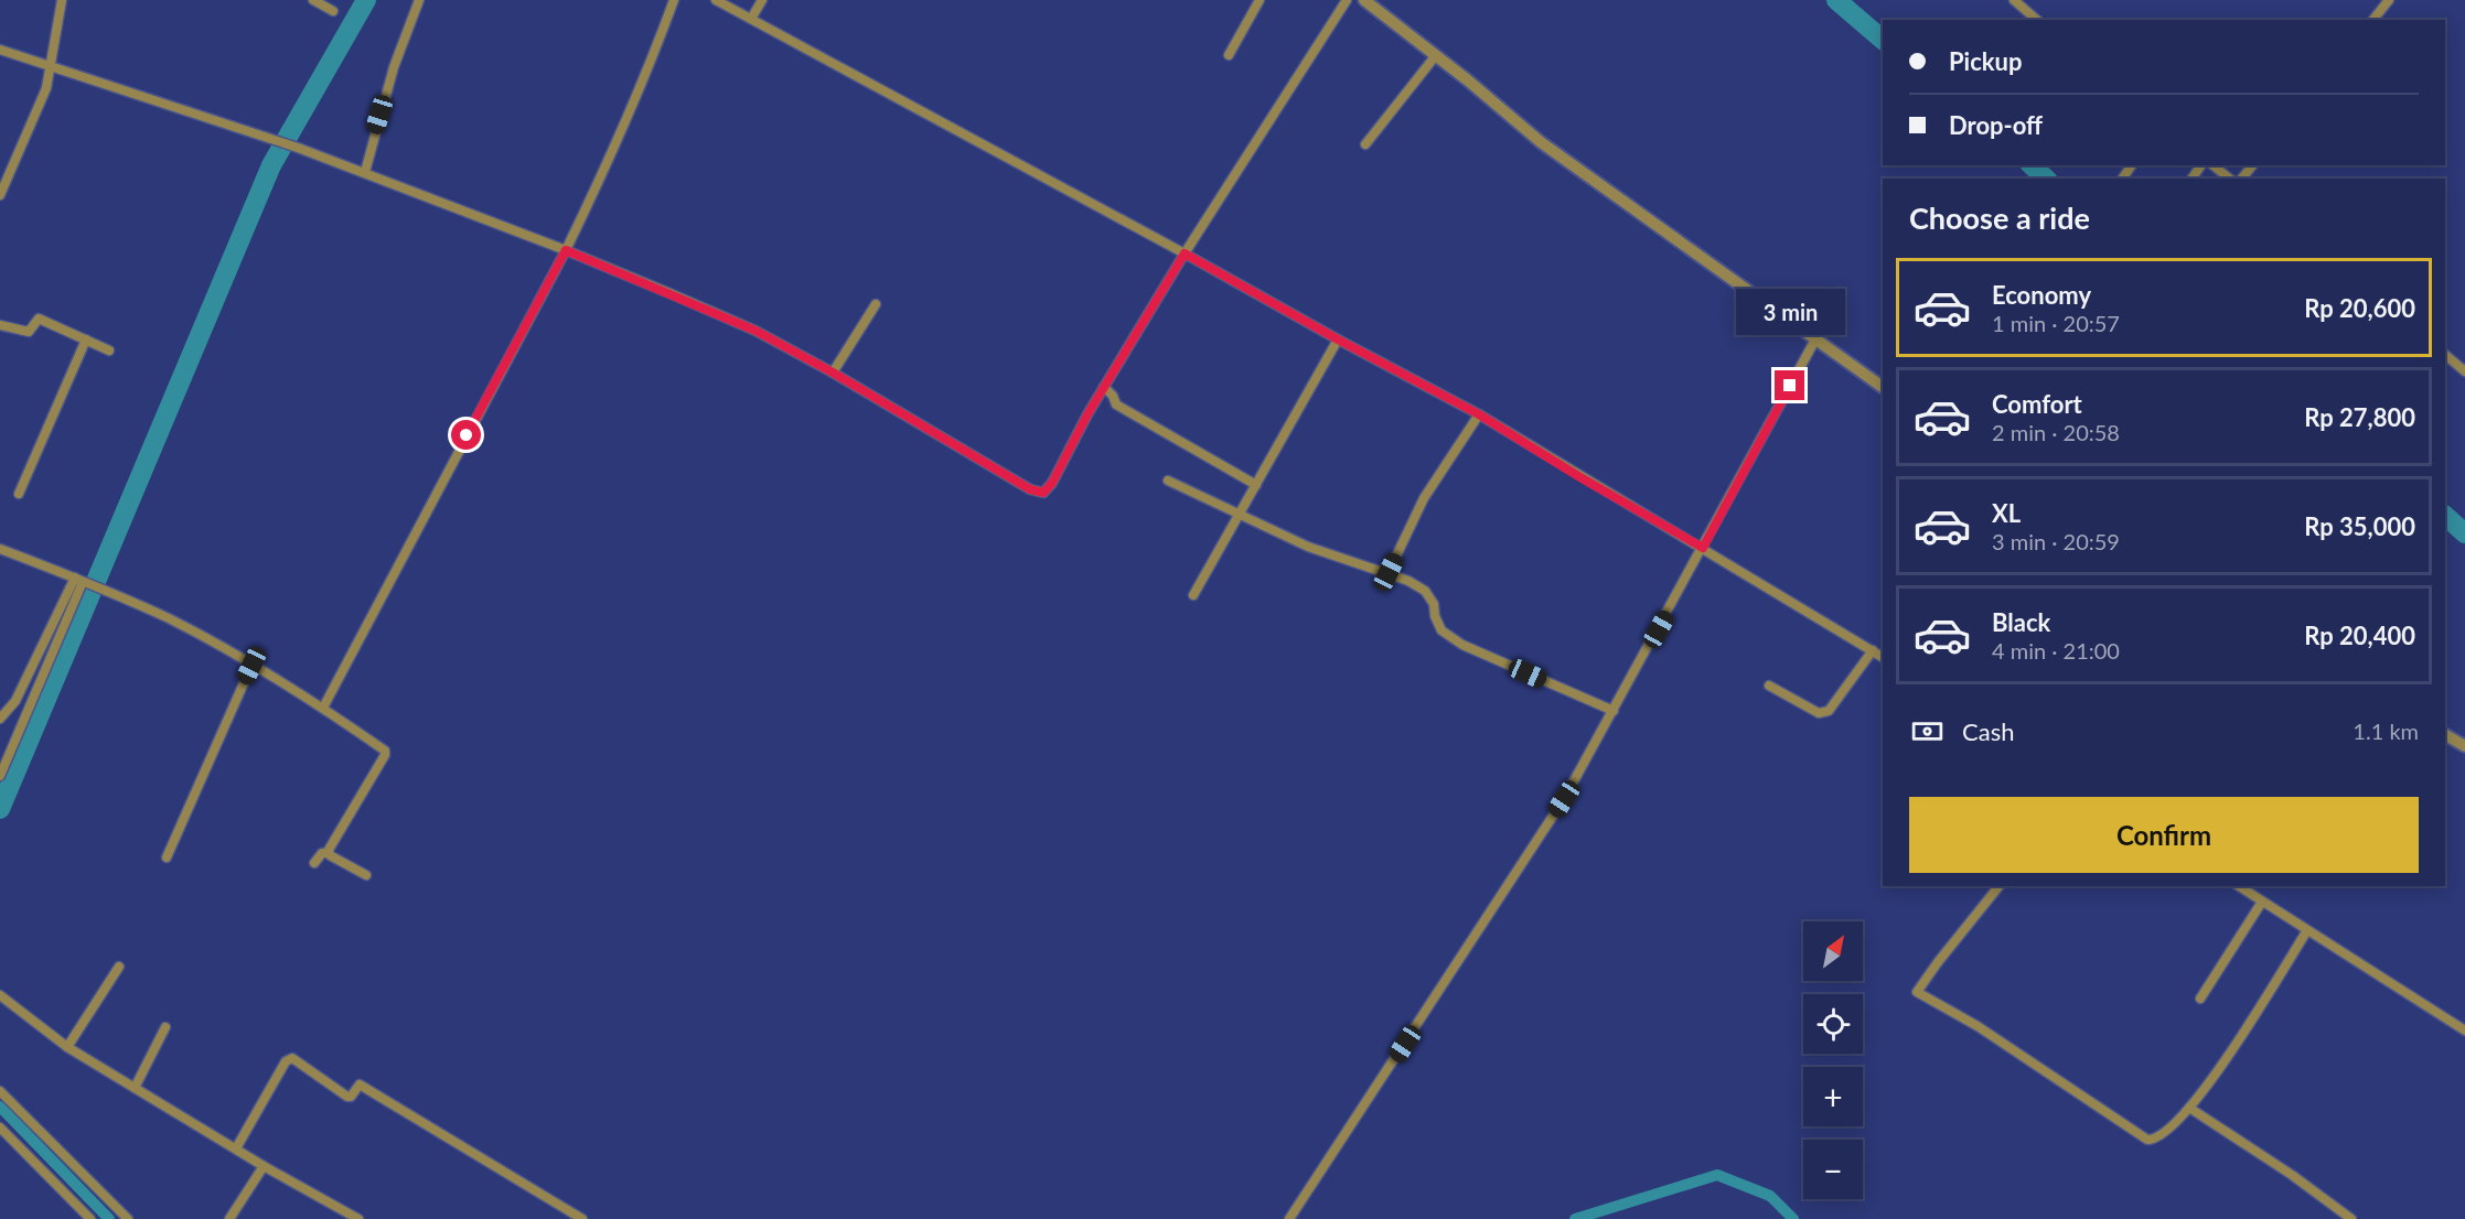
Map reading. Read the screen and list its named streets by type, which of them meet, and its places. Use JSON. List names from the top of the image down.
{
  "north": "top right",
  "page": {
    "banner": ["Pickup", "Drop-off"],
    "heading": "Choose a ride",
    "list": [
      {
        "name": "Economy",
        "note": "1 min · 20:57",
        "value": "Rp 20,600"
      },
      {
        "name": "Comfort",
        "note": "2 min · 20:58",
        "value": "Rp 27,800"
      },
      {
        "name": "XL",
        "note": "3 min · 20:59",
        "value": "Rp 35,000"
      },
      {
        "name": "Black",
        "note": "4 min · 21:00",
        "value": "Rp 20,400"
      }
    ],
    "bubble": "3 min",
    "pay": ["Cash", "1.1 km"],
    "buttons": "Confirm",
    "map_buttons": ["+", "−"]
  }
}
